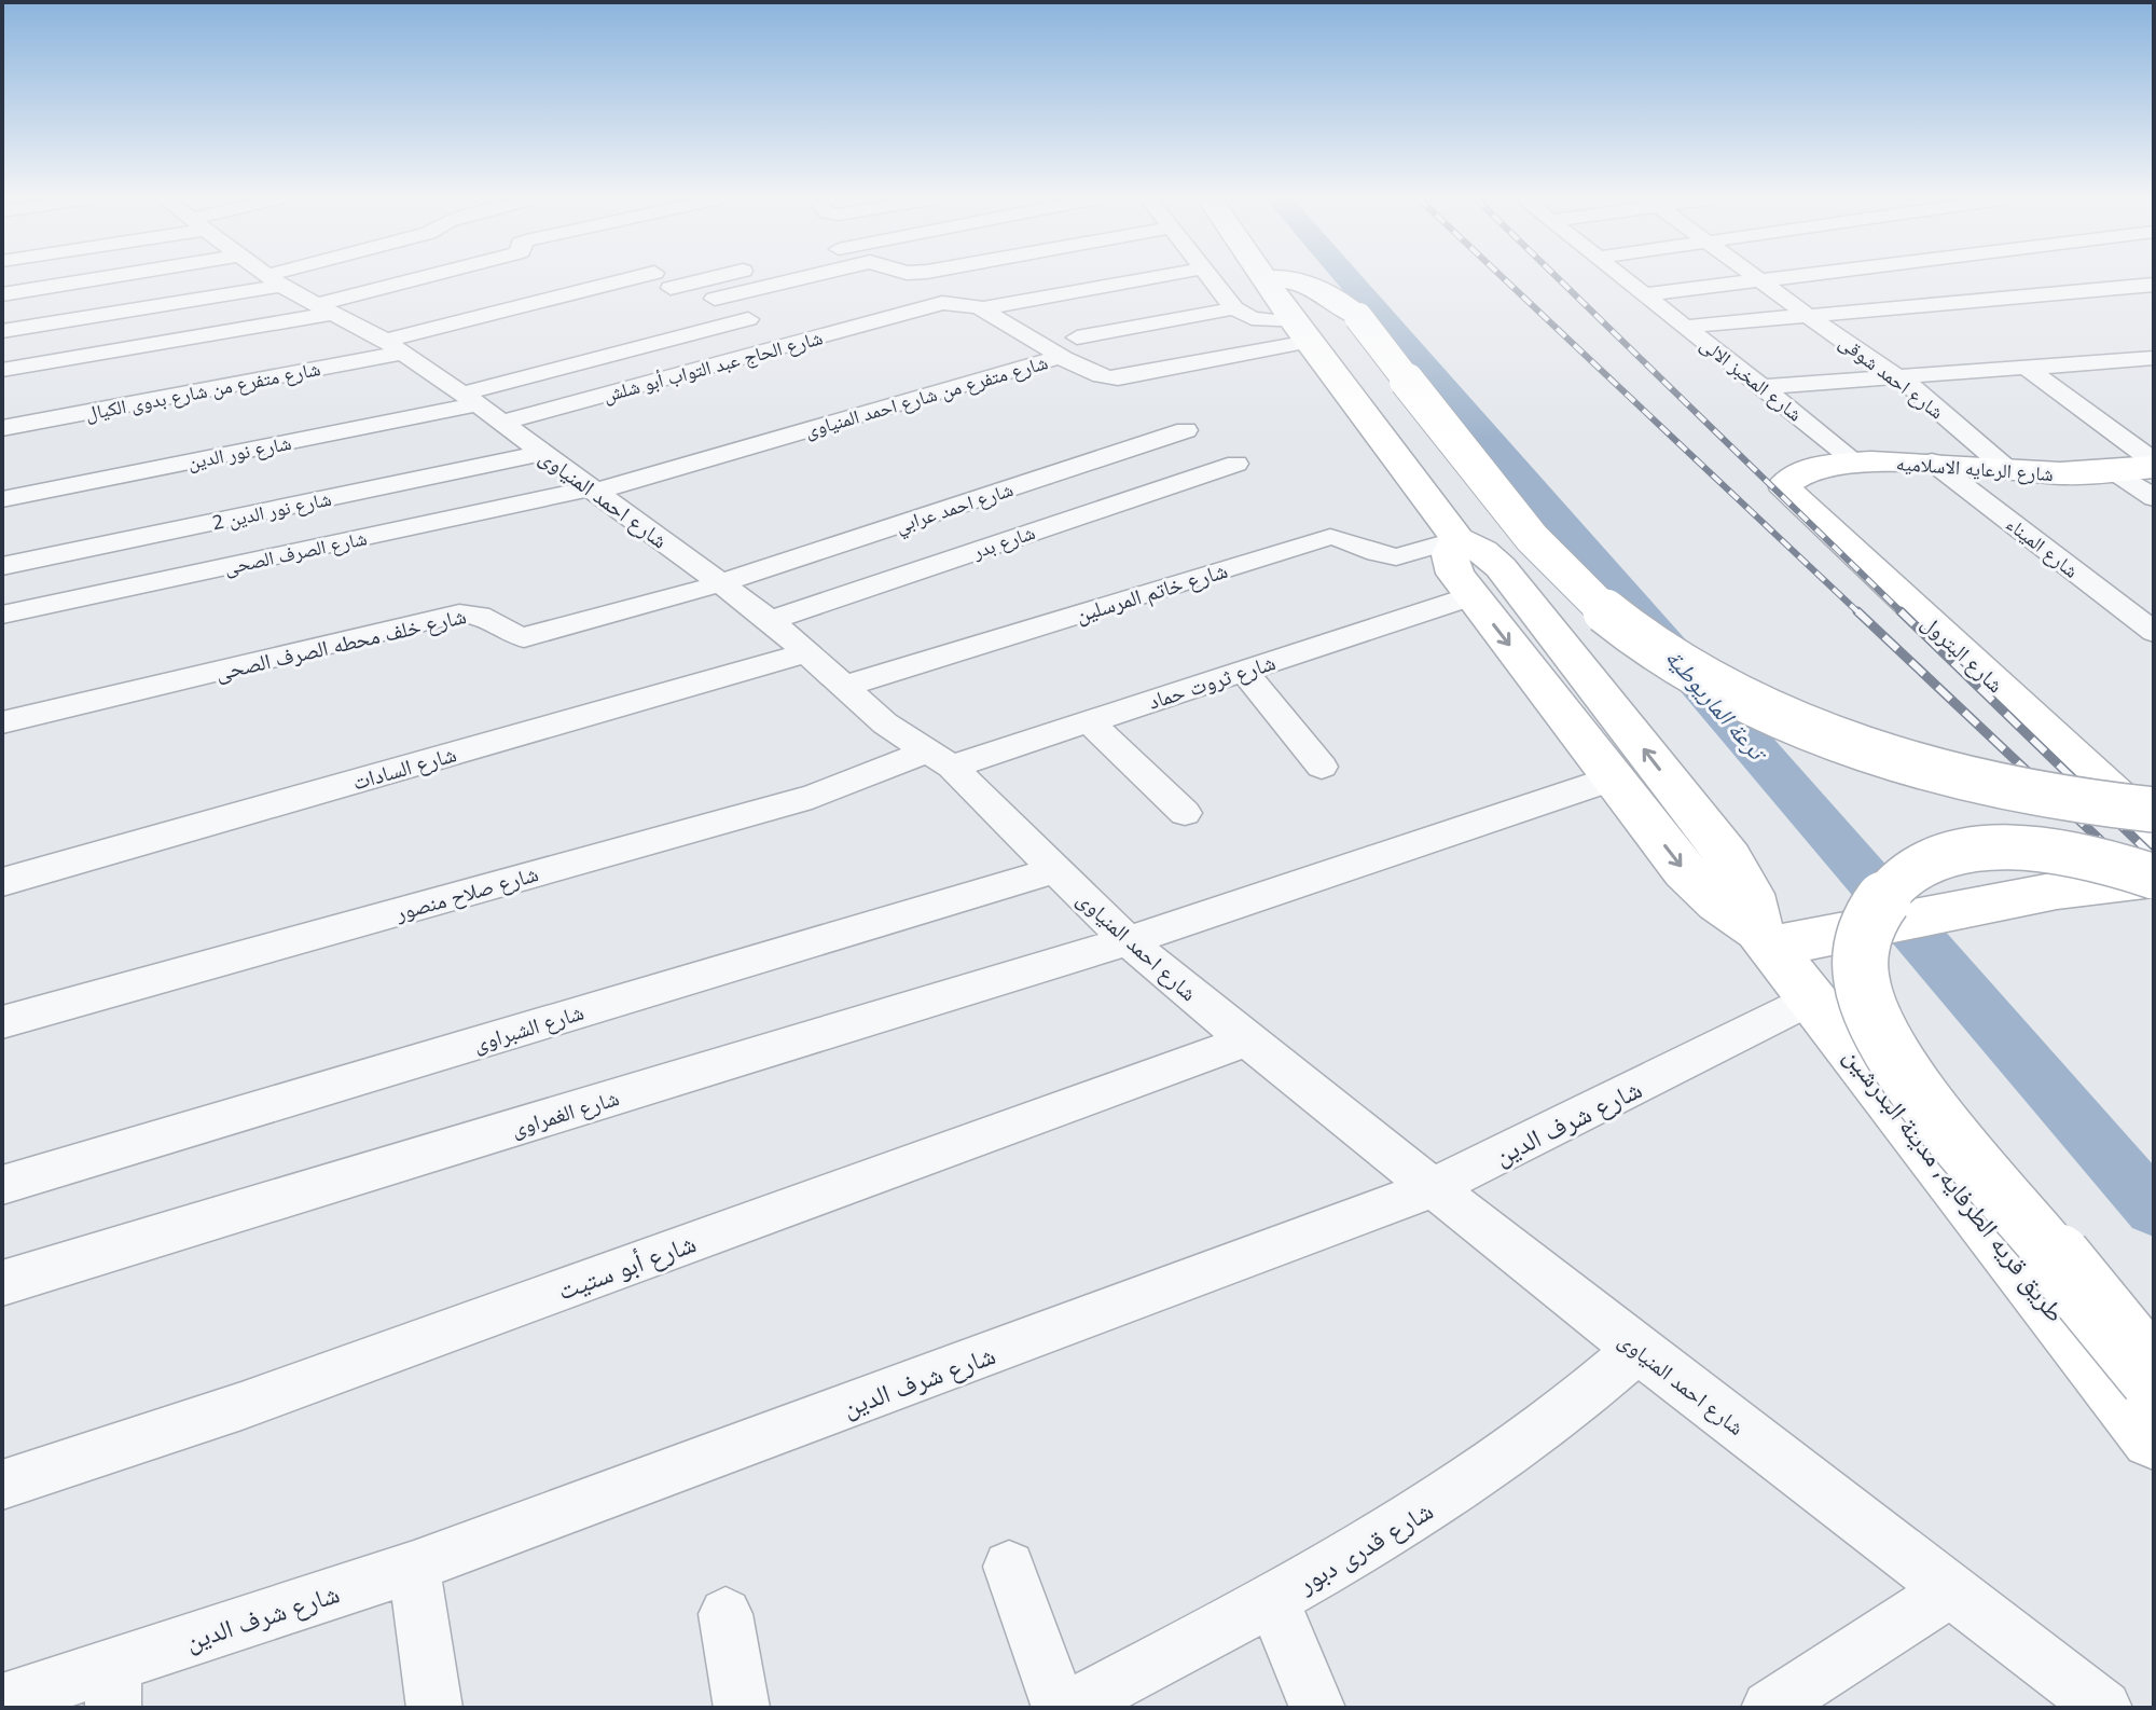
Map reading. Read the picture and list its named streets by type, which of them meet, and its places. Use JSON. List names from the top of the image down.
{
  "streets": {
    "main road": ["شارع الرعايه الاسلاميه", "شارع البترول", "طريق قريه الطرفايه, مدينة البدرشين"],
    "street": [
      "شارع الحاج عبد التواب أبو شلش",
      "شارع احمد شوقى",
      "شارع المخبز الالى",
      "شارع متفرع من شارع بدوى الكيال",
      "شارع متفرع من شارع احمد المنياوى",
      "شارع نور الدين",
      "شارع احمد المنياوى",
      "شارع احمد عرابي",
      "شارع نور الدين 2",
      "شارع بدر",
      "شارع الميناء",
      "شارع الصرف الصحى",
      "شارع خاتم المرسلين",
      "شارع خلف محطه الصرف الصحى",
      "شارع ثروت حماد",
      "شارع السادات",
      "شارع صلاح منصور",
      "شارع الشبراوى",
      "شارع الغمراوى",
      "شارع شرف الدين",
      "شارع أبو ستيت",
      "شارع قدرى دبور"
    ]
  },
  "crossings": [
    ["شارع الحاج عبد التواب أبو شلش", "شارع متفرع من شارع احمد المنياوى"],
    ["شارع الحاج عبد التواب أبو شلش", "شارع نور الدين"],
    ["شارع الحاج عبد التواب أبو شلش", "شارع احمد المنياوى"],
    ["شارع احمد شوقى", "شارع الرعايه الاسلاميه"],
    ["شارع المخبز الالى", "شارع الرعايه الاسلاميه"],
    ["شارع متفرع من شارع بدوى الكيال", "شارع احمد المنياوى"],
    ["شارع متفرع من شارع احمد المنياوى", "شارع احمد المنياوى"],
    ["شارع متفرع من شارع احمد المنياوى", "شارع الصرف الصحى"],
    ["شارع متفرع من شارع احمد المنياوى", "طريق قريه الطرفايه, مدينة البدرشين"],
    ["شارع نور الدين", "شارع احمد المنياوى"],
    ["شارع الرعايه الاسلاميه", "شارع الميناء"],
    ["شارع الرعايه الاسلاميه", "شارع البترول"],
    ["شارع احمد المنياوى", "شارع احمد عرابي"],
    ["شارع احمد المنياوى", "شارع نور الدين 2"],
    ["شارع احمد المنياوى", "شارع بدر"],
    ["شارع احمد المنياوى", "شارع الصرف الصحى"],
    ["شارع احمد المنياوى", "شارع خاتم المرسلين"],
    ["شارع احمد المنياوى", "شارع خلف محطه الصرف الصحى"],
    ["شارع احمد المنياوى", "شارع ثروت حماد"],
    ["شارع احمد المنياوى", "شارع السادات"],
    ["شارع احمد المنياوى", "شارع صلاح منصور"],
    ["شارع احمد المنياوى", "شارع الشبراوى"],
    ["شارع احمد المنياوى", "شارع الغمراوى"],
    ["شارع احمد المنياوى", "شارع شرف الدين"],
    ["شارع احمد المنياوى", "شارع أبو ستيت"],
    ["شارع احمد المنياوى", "شارع قدرى دبور"],
    ["شارع احمد عرابي", "شارع خلف محطه الصرف الصحى"],
    ["شارع خاتم المرسلين", "طريق قريه الطرفايه, مدينة البدرشين"],
    ["شارع ثروت حماد", "شارع صلاح منصور"],
    ["شارع ثروت حماد", "طريق قريه الطرفايه, مدينة البدرشين"],
    ["شارع الغمراوى", "طريق قريه الطرفايه, مدينة البدرشين"],
    ["شارع شرف الدين", "طريق قريه الطرفايه, مدينة البدرشين"]
  ],
  "water": ["ترعة الماريوطية"]
}
